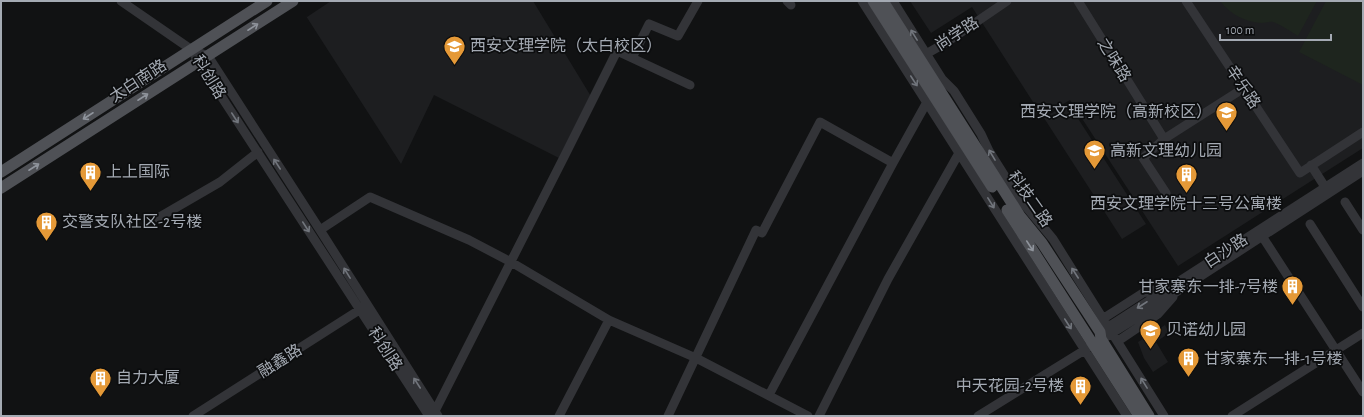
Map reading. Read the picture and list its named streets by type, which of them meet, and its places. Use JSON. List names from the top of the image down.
{
  "streets": {
    "main road": ["太白南路", "科技二路"],
    "street": [
      "尚学路",
      "之味路",
      "科创路",
      "辛乐路",
      "白沙路",
      "融鑫路"
    ]
  },
  "crossings": [
    ["科创路", "太白南路"],
    ["科创路", "融鑫路"],
    ["科技二路", "白沙路"]
  ],
  "places": {
    "school or university": [
      "西安文理学院（太白校区）",
      "西安文理学院（高新校区）",
      "高新文理幼儿园",
      "贝诺幼儿园"
    ],
    "building": [
      "上上国际",
      "西安文理学院十三号公寓楼",
      "交警支队社区-2号楼",
      "甘家寨东一排-7号楼",
      "甘家寨东一排-1号楼",
      "自力大厦",
      "中天花园-2号楼"
    ]
  },
  "scale_bar": "100 m"
}
